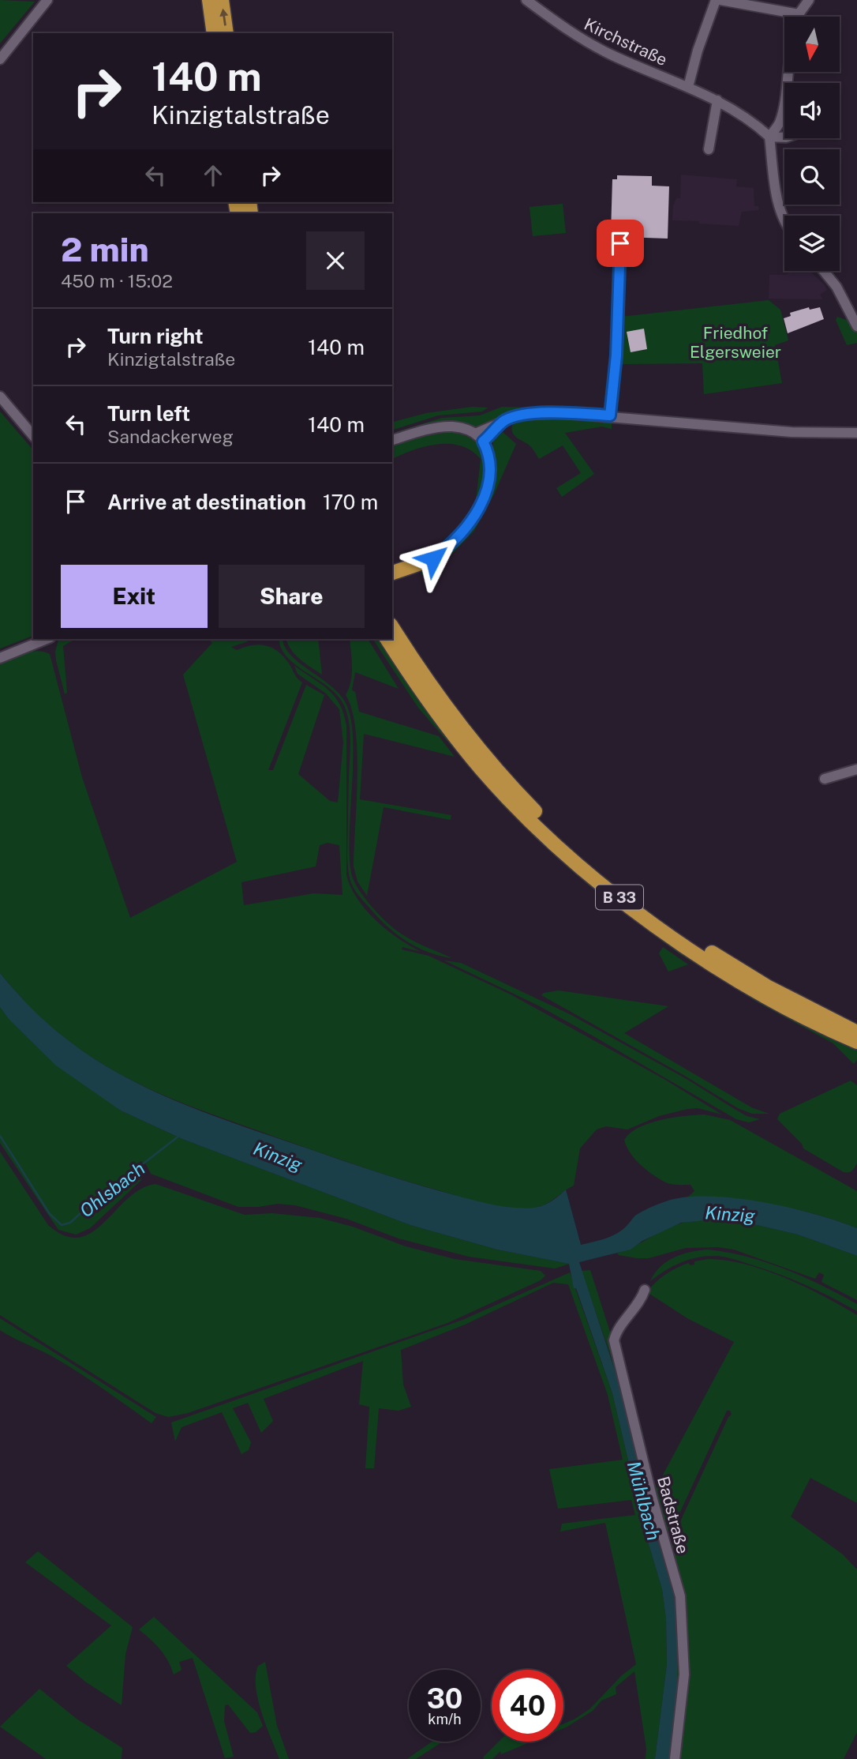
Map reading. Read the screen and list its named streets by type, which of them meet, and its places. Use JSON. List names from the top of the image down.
{
  "streets": {
    "highway": ["B 33"],
    "street": ["Kirchstraße", "Badstraße"]
  },
  "water": ["Kinzig", "Ohlsbach", "Mühlbach"],
  "parks": ["Friedhof Elgersweier"],
  "north": "bottom",
  "page": {
    "turn": ["140 m", "Kinzigtalstraße"],
    "heading": ["2 min", "450 m · 15:02"],
    "list": [
      {
        "name": "Turn right",
        "note": "Kinzigtalstraße",
        "value": "140 m"
      },
      {
        "name": "Turn left",
        "note": "Sandackerweg",
        "value": "140 m"
      },
      {
        "name": "Arrive at destination",
        "value": "170 m"
      }
    ],
    "buttons": ["Exit", "Share"],
    "speed": "30 km/h",
    "limit": "40"
  }
}
